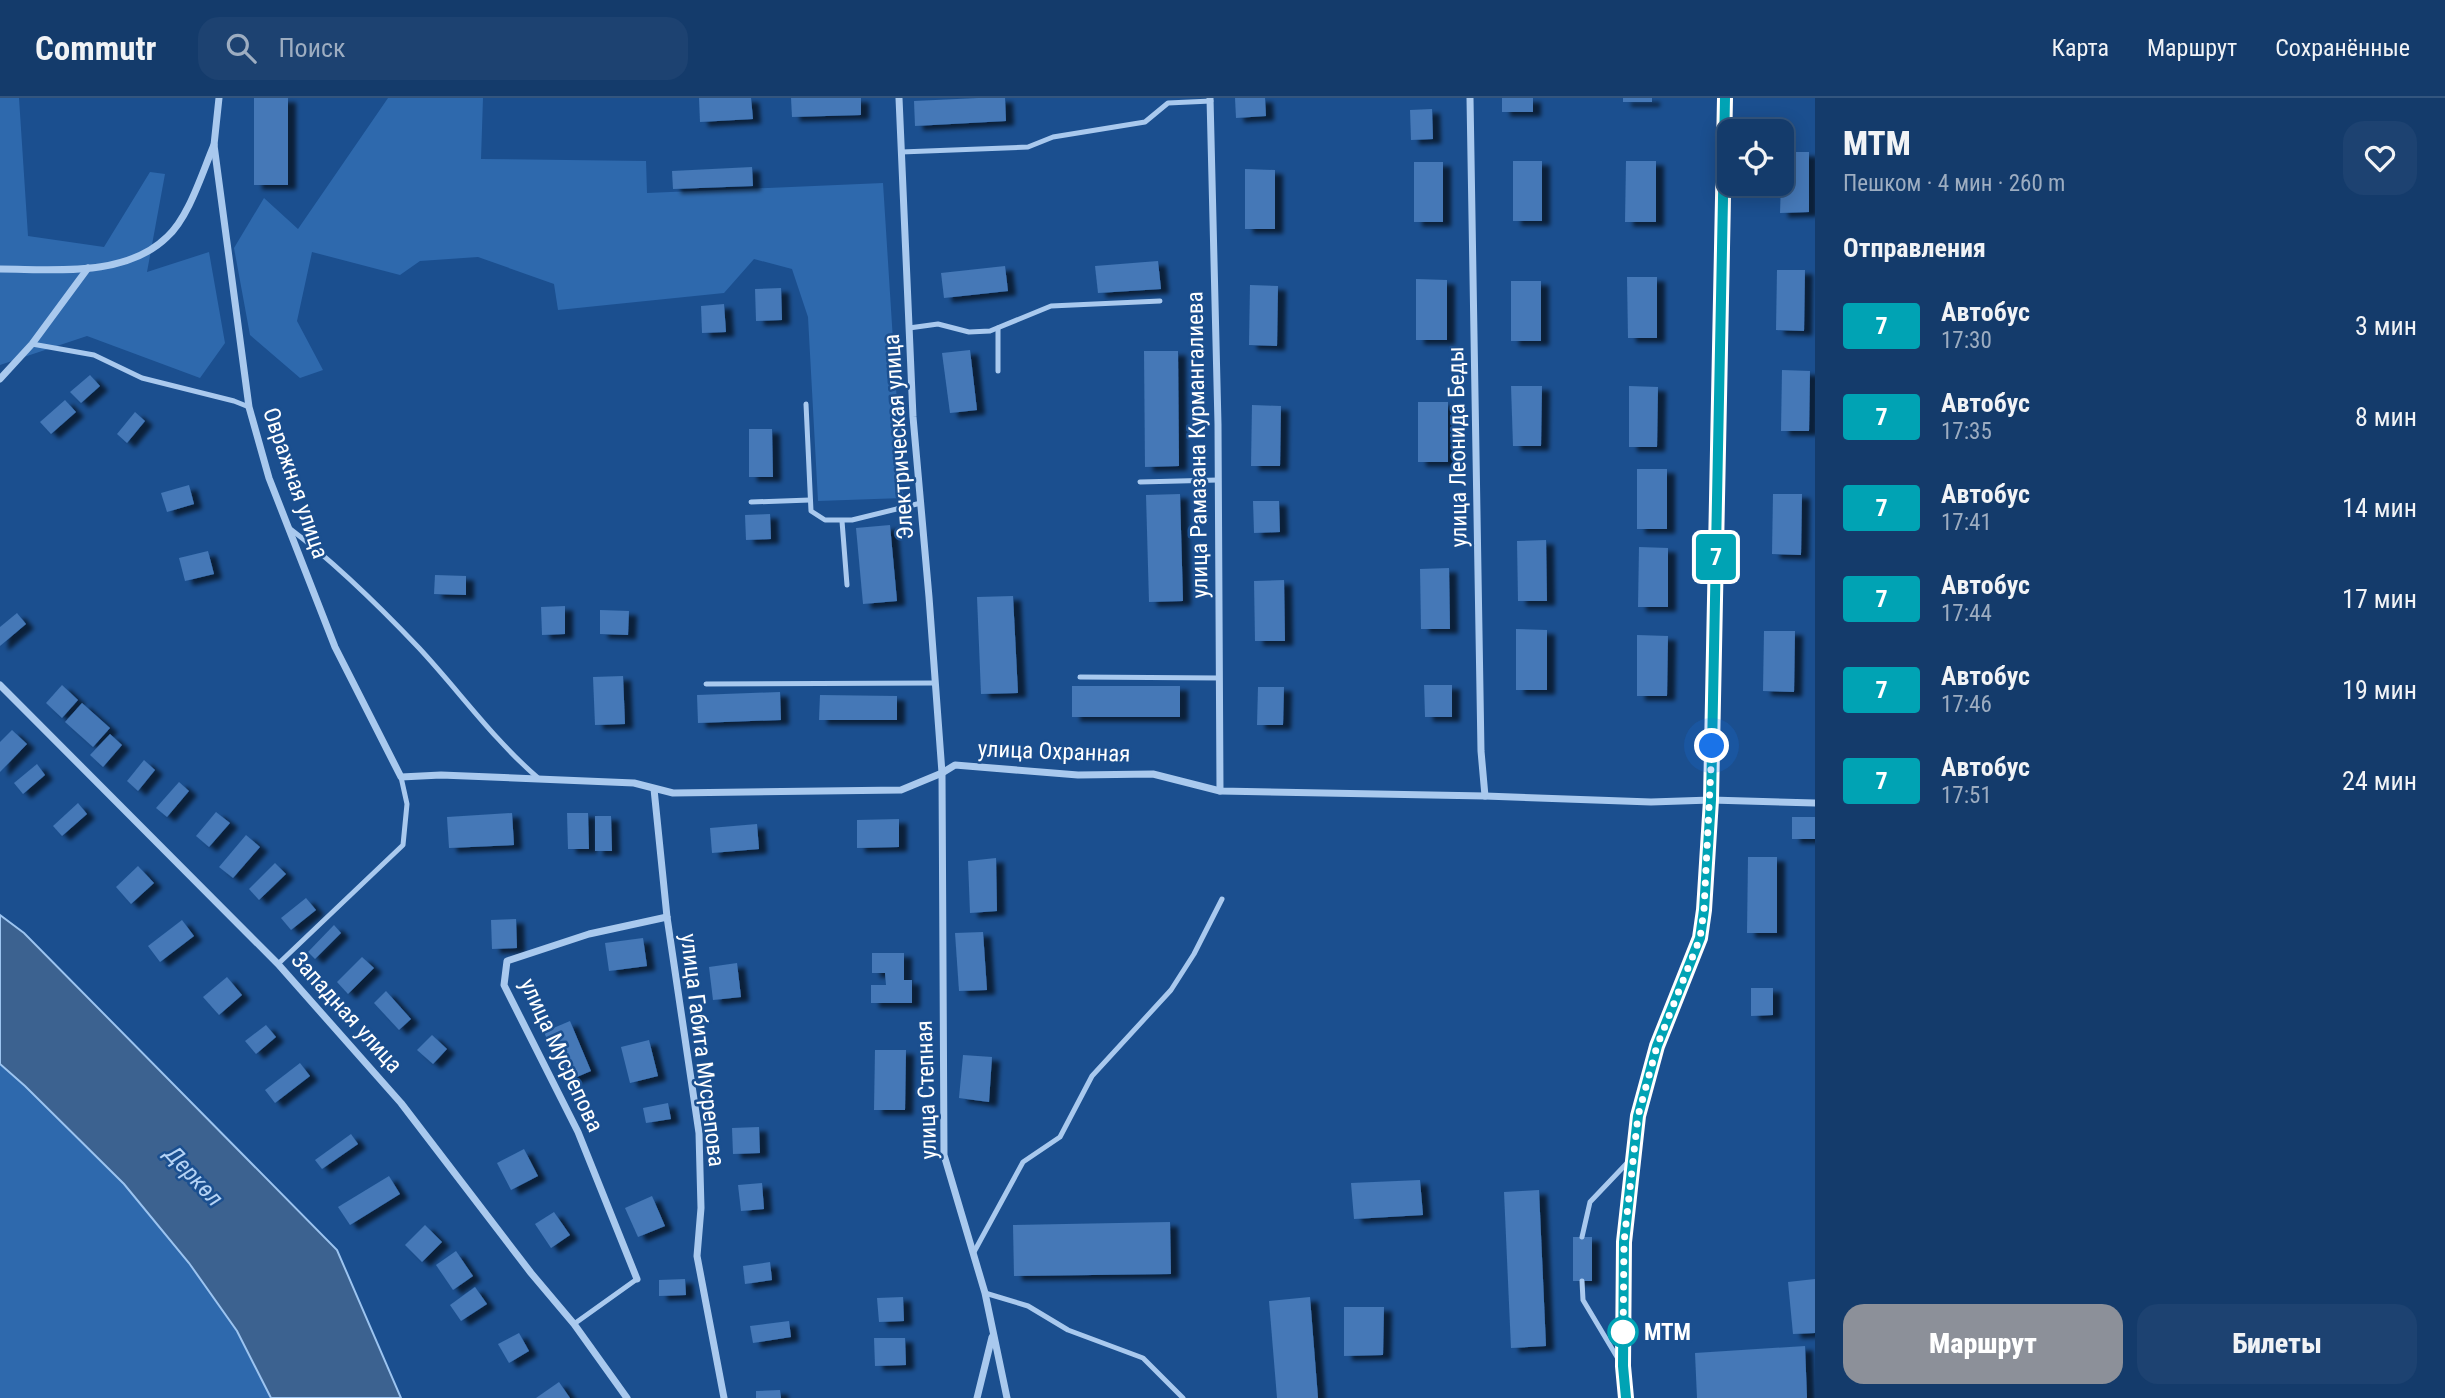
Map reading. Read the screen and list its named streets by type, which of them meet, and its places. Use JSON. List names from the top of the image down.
{
  "streets": {
    "street": [
      "Электрическая улица",
      "улица Рамазана Курмангалиева",
      "улица Леонида Беды",
      "Овражная улица",
      "улица Охранная",
      "Западная улица",
      "улица Габита Мусрепова",
      "улица Мусрепова",
      "улица Степная"
    ]
  },
  "crossings": [
    ["Электрическая улица", "улица Охранная"],
    ["Электрическая улица", "улица Степная"],
    ["улица Рамазана Курмангалиева", "улица Охранная"],
    ["улица Леонида Беды", "улица Охранная"],
    ["Овражная улица", "улица Охранная"],
    ["улица Охранная", "улица Габита Мусрепова"],
    ["улица Охранная", "улица Степная"],
    ["улица Габита Мусрепова", "улица Мусрепова"]
  ],
  "water": ["Деркөл"],
  "places": ["МТМ"],
  "lines": ["bus line 7"],
  "page": {
    "header": "Commutr",
    "search": "Поиск",
    "nav": ["Карта", "Маршрут", "Сохранённые"],
    "on_map": "7",
    "heading": [
      ["МТМ", "Пешком · 4 мин · 260 m"],
      "Отправления"
    ],
    "list": [
      {
        "mark": "7",
        "name": "Автобус",
        "note": "17:30",
        "value": "3 мин"
      },
      {
        "mark": "7",
        "name": "Автобус",
        "note": "17:35",
        "value": "8 мин"
      },
      {
        "mark": "7",
        "name": "Автобус",
        "note": "17:41",
        "value": "14 мин"
      },
      {
        "mark": "7",
        "name": "Автобус",
        "note": "17:44",
        "value": "17 мин"
      },
      {
        "mark": "7",
        "name": "Автобус",
        "note": "17:46",
        "value": "19 мин"
      },
      {
        "mark": "7",
        "name": "Автобус",
        "note": "17:51",
        "value": "24 мин"
      }
    ],
    "buttons": ["Маршрут", "Билеты"]
  }
}
